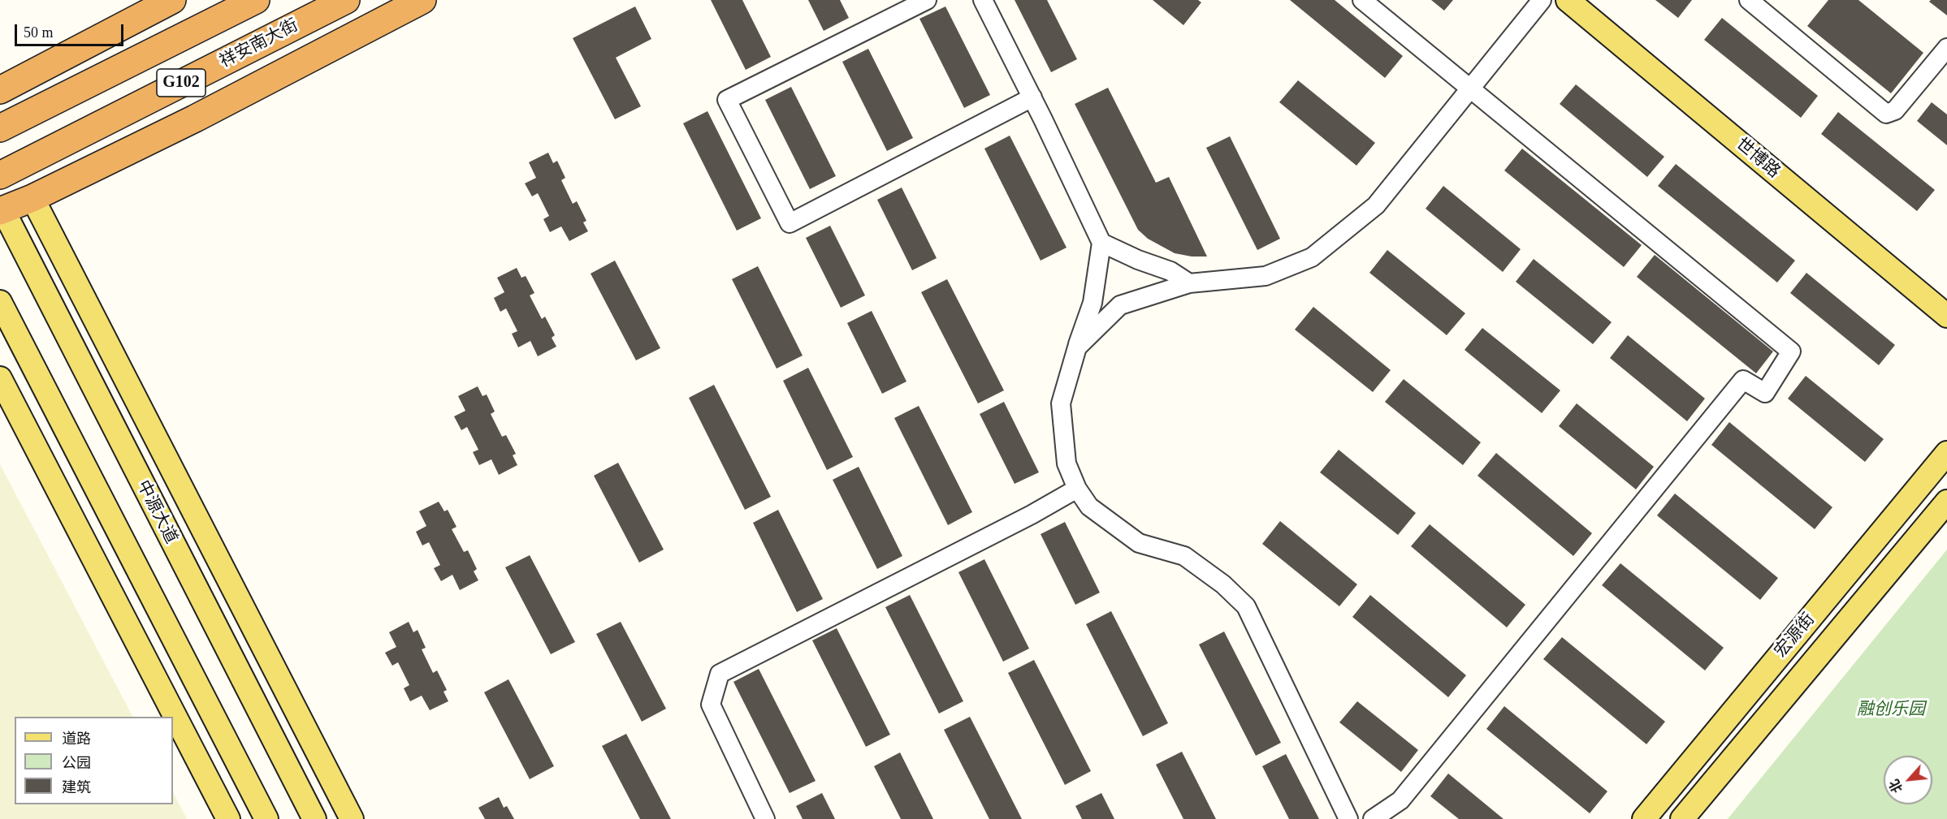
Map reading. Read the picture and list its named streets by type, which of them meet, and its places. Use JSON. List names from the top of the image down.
{
  "streets": {
    "highway": ["祥安南大街", "G102"],
    "main road": ["世博路", "中源大道", "宏源街"]
  },
  "parks": ["融创乐园"],
  "legend": ["道路", "公园", "建筑"],
  "scale_bar": "50 m",
  "north": "bottom left"
}
